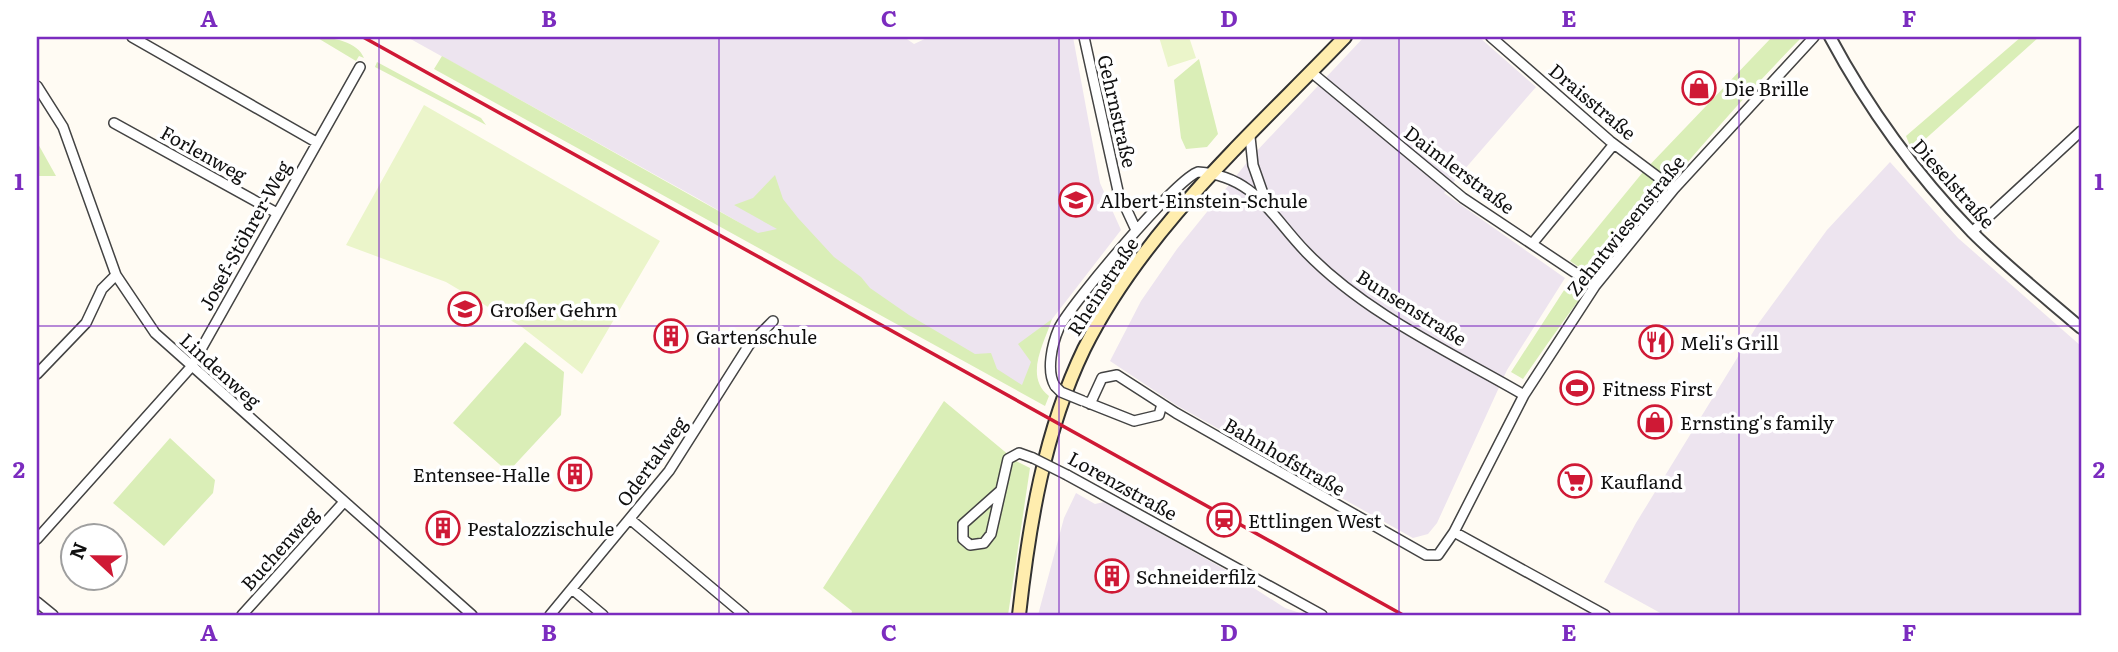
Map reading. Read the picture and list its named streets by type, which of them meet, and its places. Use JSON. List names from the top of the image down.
{
  "streets": {
    "main road": ["Rheinstraße"],
    "street": [
      "Draisstraße",
      "Gehrnstraße",
      "Forlenweg",
      "Daimlerstraße",
      "Dieselstraße",
      "Zehntwiesenstraße",
      "Josef-Stöhrer-Weg",
      "Bunsenstraße",
      "Lindenweg",
      "Bahnhofstraße",
      "Odertalweg",
      "Lorenzstraße",
      "Buchenweg"
    ]
  },
  "crossings": [
    ["Draisstraße", "Zehntwiesenstraße"],
    ["Gehrnstraße", "Rheinstraße"],
    ["Forlenweg", "Josef-Stöhrer-Weg"],
    ["Daimlerstraße", "Zehntwiesenstraße"],
    ["Daimlerstraße", "Rheinstraße"],
    ["Zehntwiesenstraße", "Bunsenstraße"],
    ["Zehntwiesenstraße", "Bahnhofstraße"],
    ["Josef-Stöhrer-Weg", "Lindenweg"],
    ["Rheinstraße", "Bunsenstraße"],
    ["Rheinstraße", "Bahnhofstraße"],
    ["Lindenweg", "Buchenweg"]
  ],
  "places": {
    "shop": ["Die Brille", "Ernsting's family"],
    "school or university": ["Albert-Einstein-Schule", "Großer Gehrn"],
    "building": [
      "Gartenschule",
      "Entensee-Halle",
      "Pestalozzischule",
      "Schneiderfilz"
    ],
    "restaurant": ["Meli's Grill"],
    "sports": ["Fitness First"],
    "supermarket": ["Kaufland"],
    "station": ["Ettlingen West"]
  },
  "north": "left",
  "grid": {
    "columns": [
      "A",
      "B",
      "C",
      "D",
      "E",
      "F"
    ],
    "rows": ["1", "2"]
  }
}
